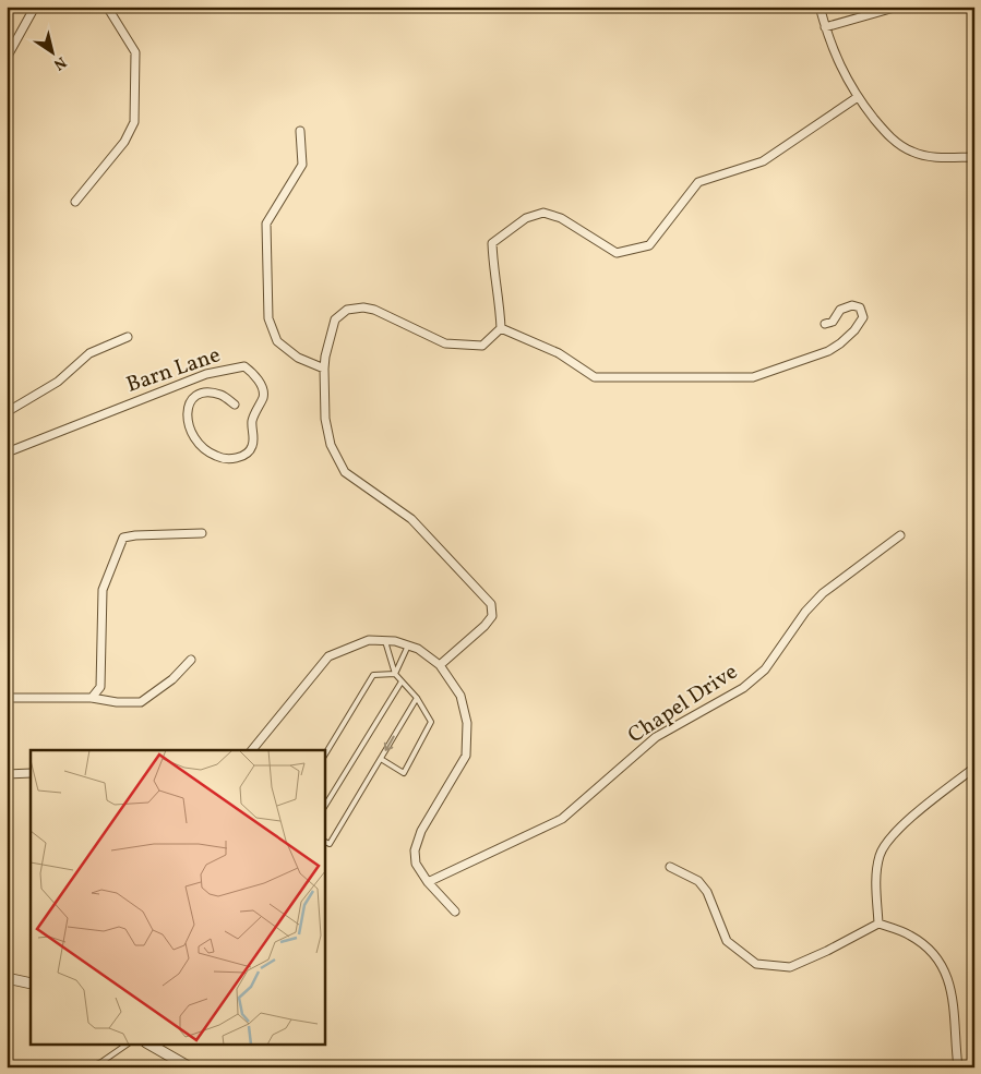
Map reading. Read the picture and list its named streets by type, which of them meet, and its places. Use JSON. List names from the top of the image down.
{
  "streets": {
    "street": ["Barn Lane", "Chapel Drive"]
  },
  "north": "bottom right"
}
